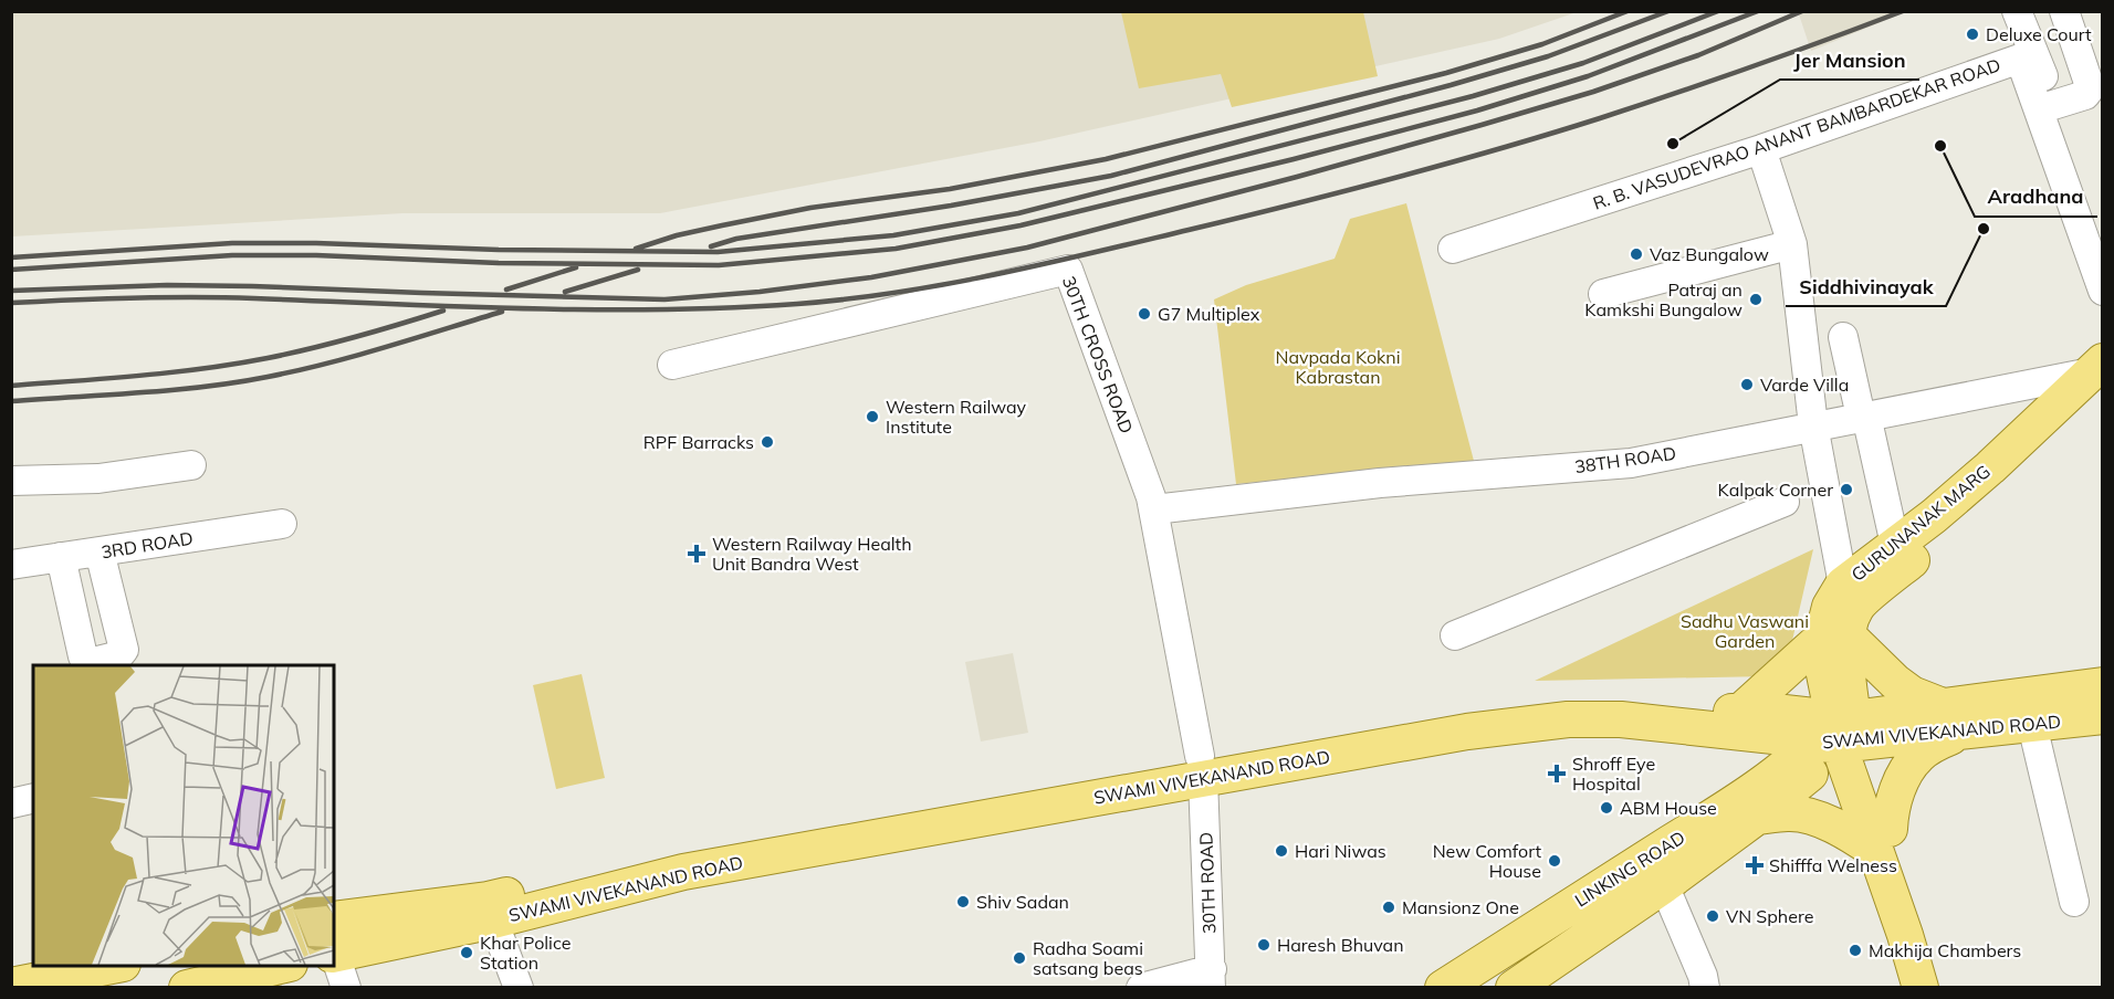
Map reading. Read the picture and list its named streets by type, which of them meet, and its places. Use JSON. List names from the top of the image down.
{
  "streets": {
    "main road": ["GURUNANAK MARG", "SWAMI VIVEKANAND ROAD", "LINKING ROAD"],
    "street": [
      "R. B. VASUDEVRAO ANANT BAMBARDEKAR ROAD",
      "30TH CROSS ROAD",
      "38TH ROAD",
      "3RD ROAD",
      "30TH ROAD"
    ]
  },
  "crossings": [
    ["30TH CROSS ROAD", "38TH ROAD"],
    ["30TH CROSS ROAD", "SWAMI VIVEKANAND ROAD"],
    ["30TH CROSS ROAD", "30TH ROAD"],
    ["38TH ROAD", "GURUNANAK MARG"],
    ["GURUNANAK MARG", "SWAMI VIVEKANAND ROAD"],
    ["GURUNANAK MARG", "LINKING ROAD"],
    ["SWAMI VIVEKANAND ROAD", "LINKING ROAD"],
    ["SWAMI VIVEKANAND ROAD", "30TH ROAD"]
  ],
  "parks": ["Navpada Kokni Kabrastan", "Sadhu Vaswani Garden"],
  "places": {
    "other": [
      "Deluxe Court",
      "Jer Mansion",
      "Aradhana",
      "Siddhivinayak",
      "Vaz Bungalow",
      "Patraj an Kamkshi Bungalow",
      "G7 Multiplex",
      "Varde Villa",
      "Western Railway Institute",
      "RPF Barracks",
      "Kalpak Corner",
      "ABM House",
      "Hari Niwas",
      "New Comfort House",
      "Shiv Sadan",
      "Mansionz One",
      "VN Sphere",
      "Haresh Bhuvan",
      "Makhija Chambers",
      "Khar Police Station",
      "Radha Soami satsang beas"
    ],
    "health": ["Western Railway Health Unit Bandra West", "Shroff Eye Hospital", "Shifffa Welness"]
  }
}
